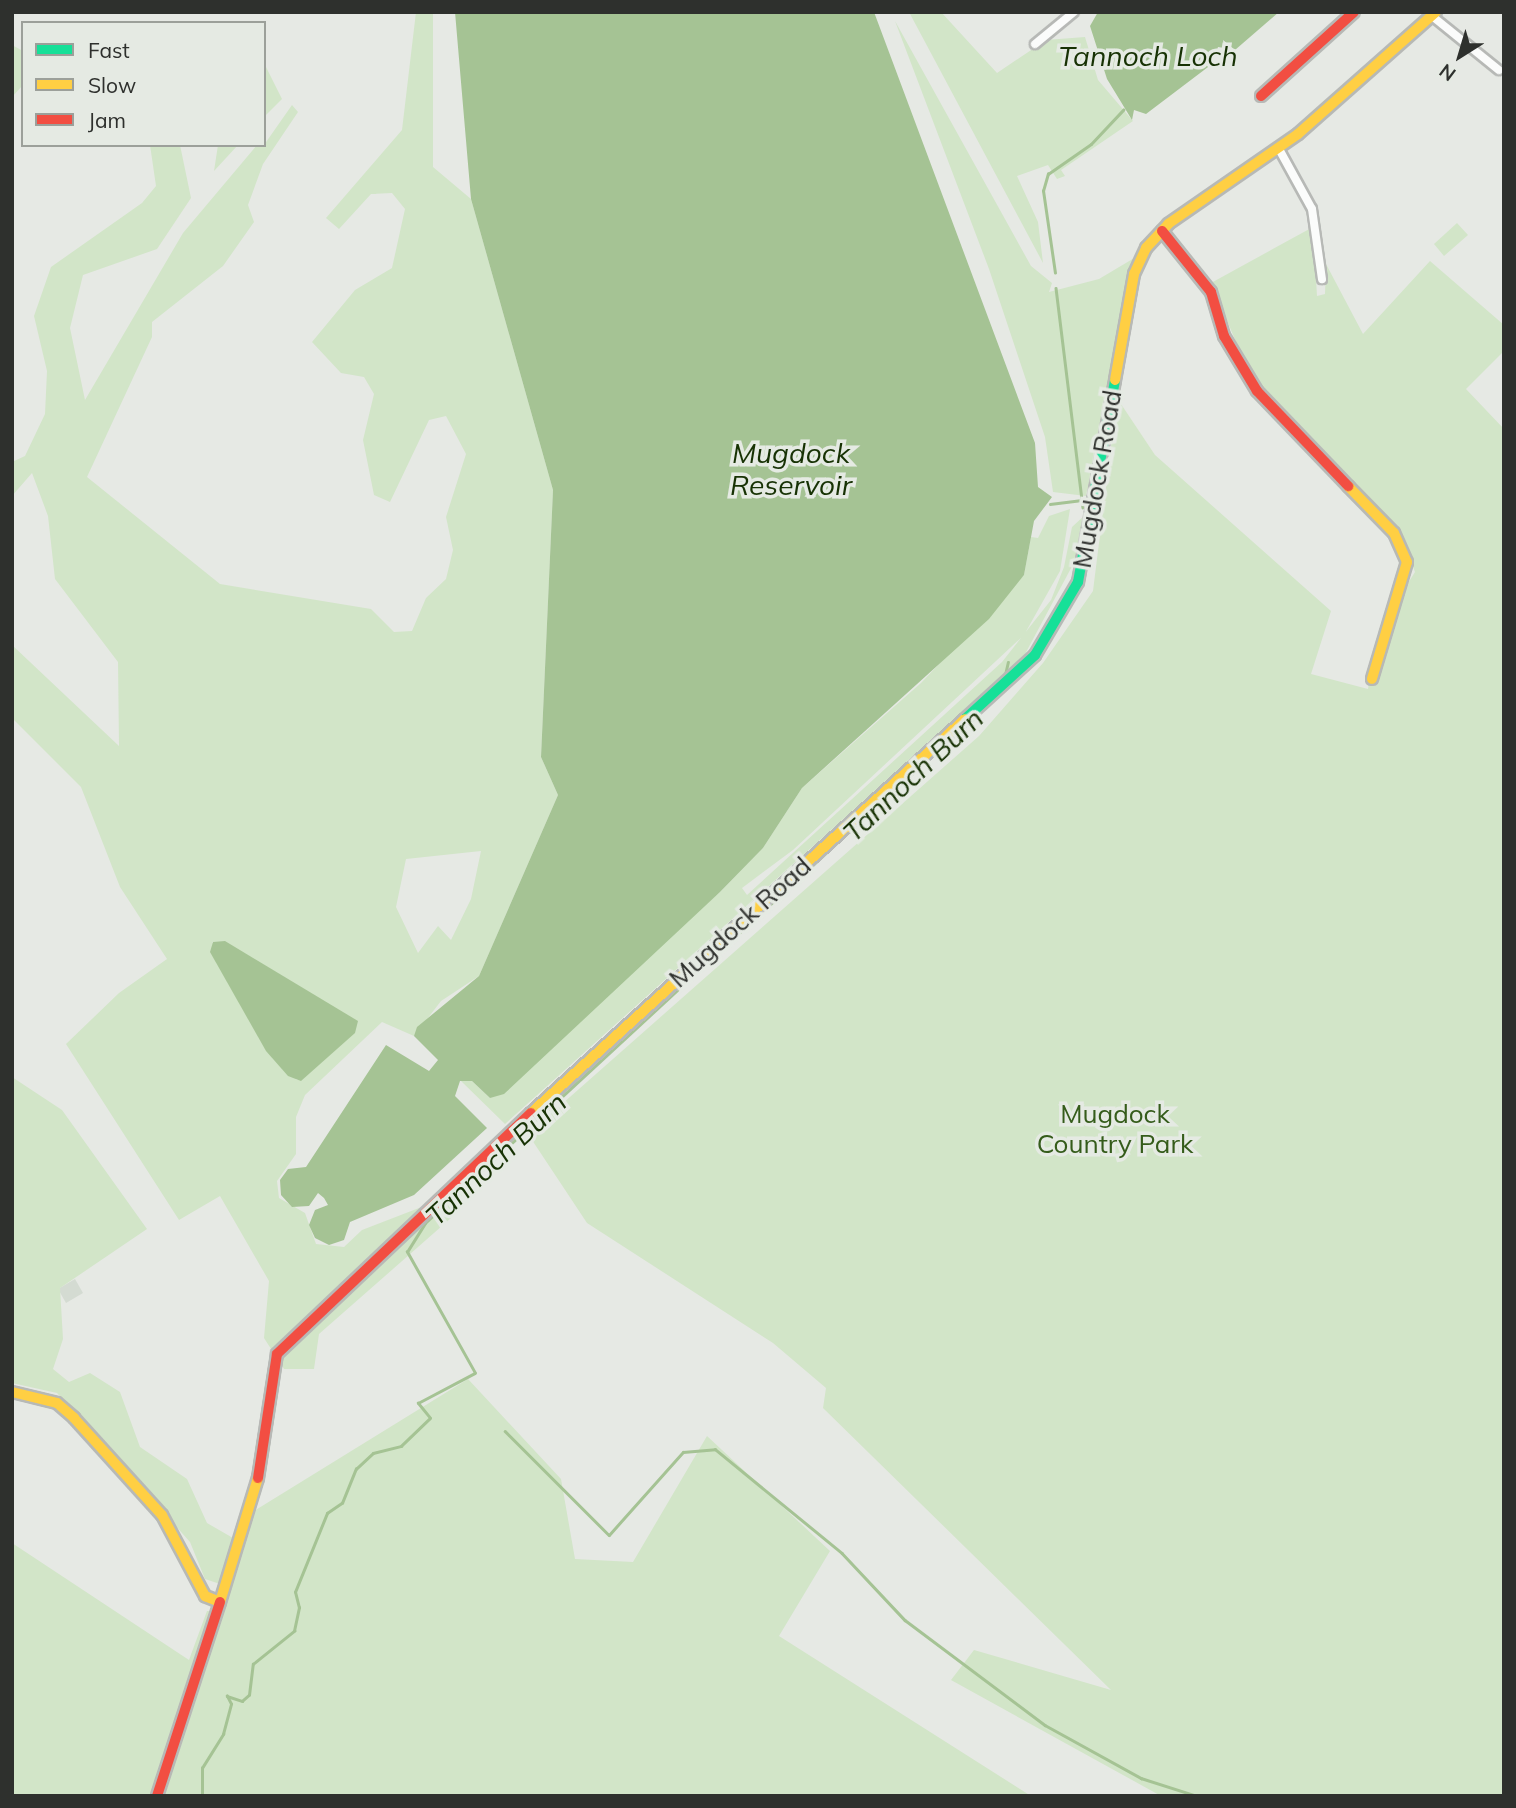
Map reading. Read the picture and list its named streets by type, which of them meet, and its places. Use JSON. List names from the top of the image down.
{
  "streets": {
    "street": ["Mugdock Road"]
  },
  "water": ["Tannoch Loch", "Mugdock Reservoir", "Tannoch Burn"],
  "parks": ["Mugdock Country Park"],
  "legend": ["Fast", "Slow", "Jam"],
  "north": "bottom left"
}
